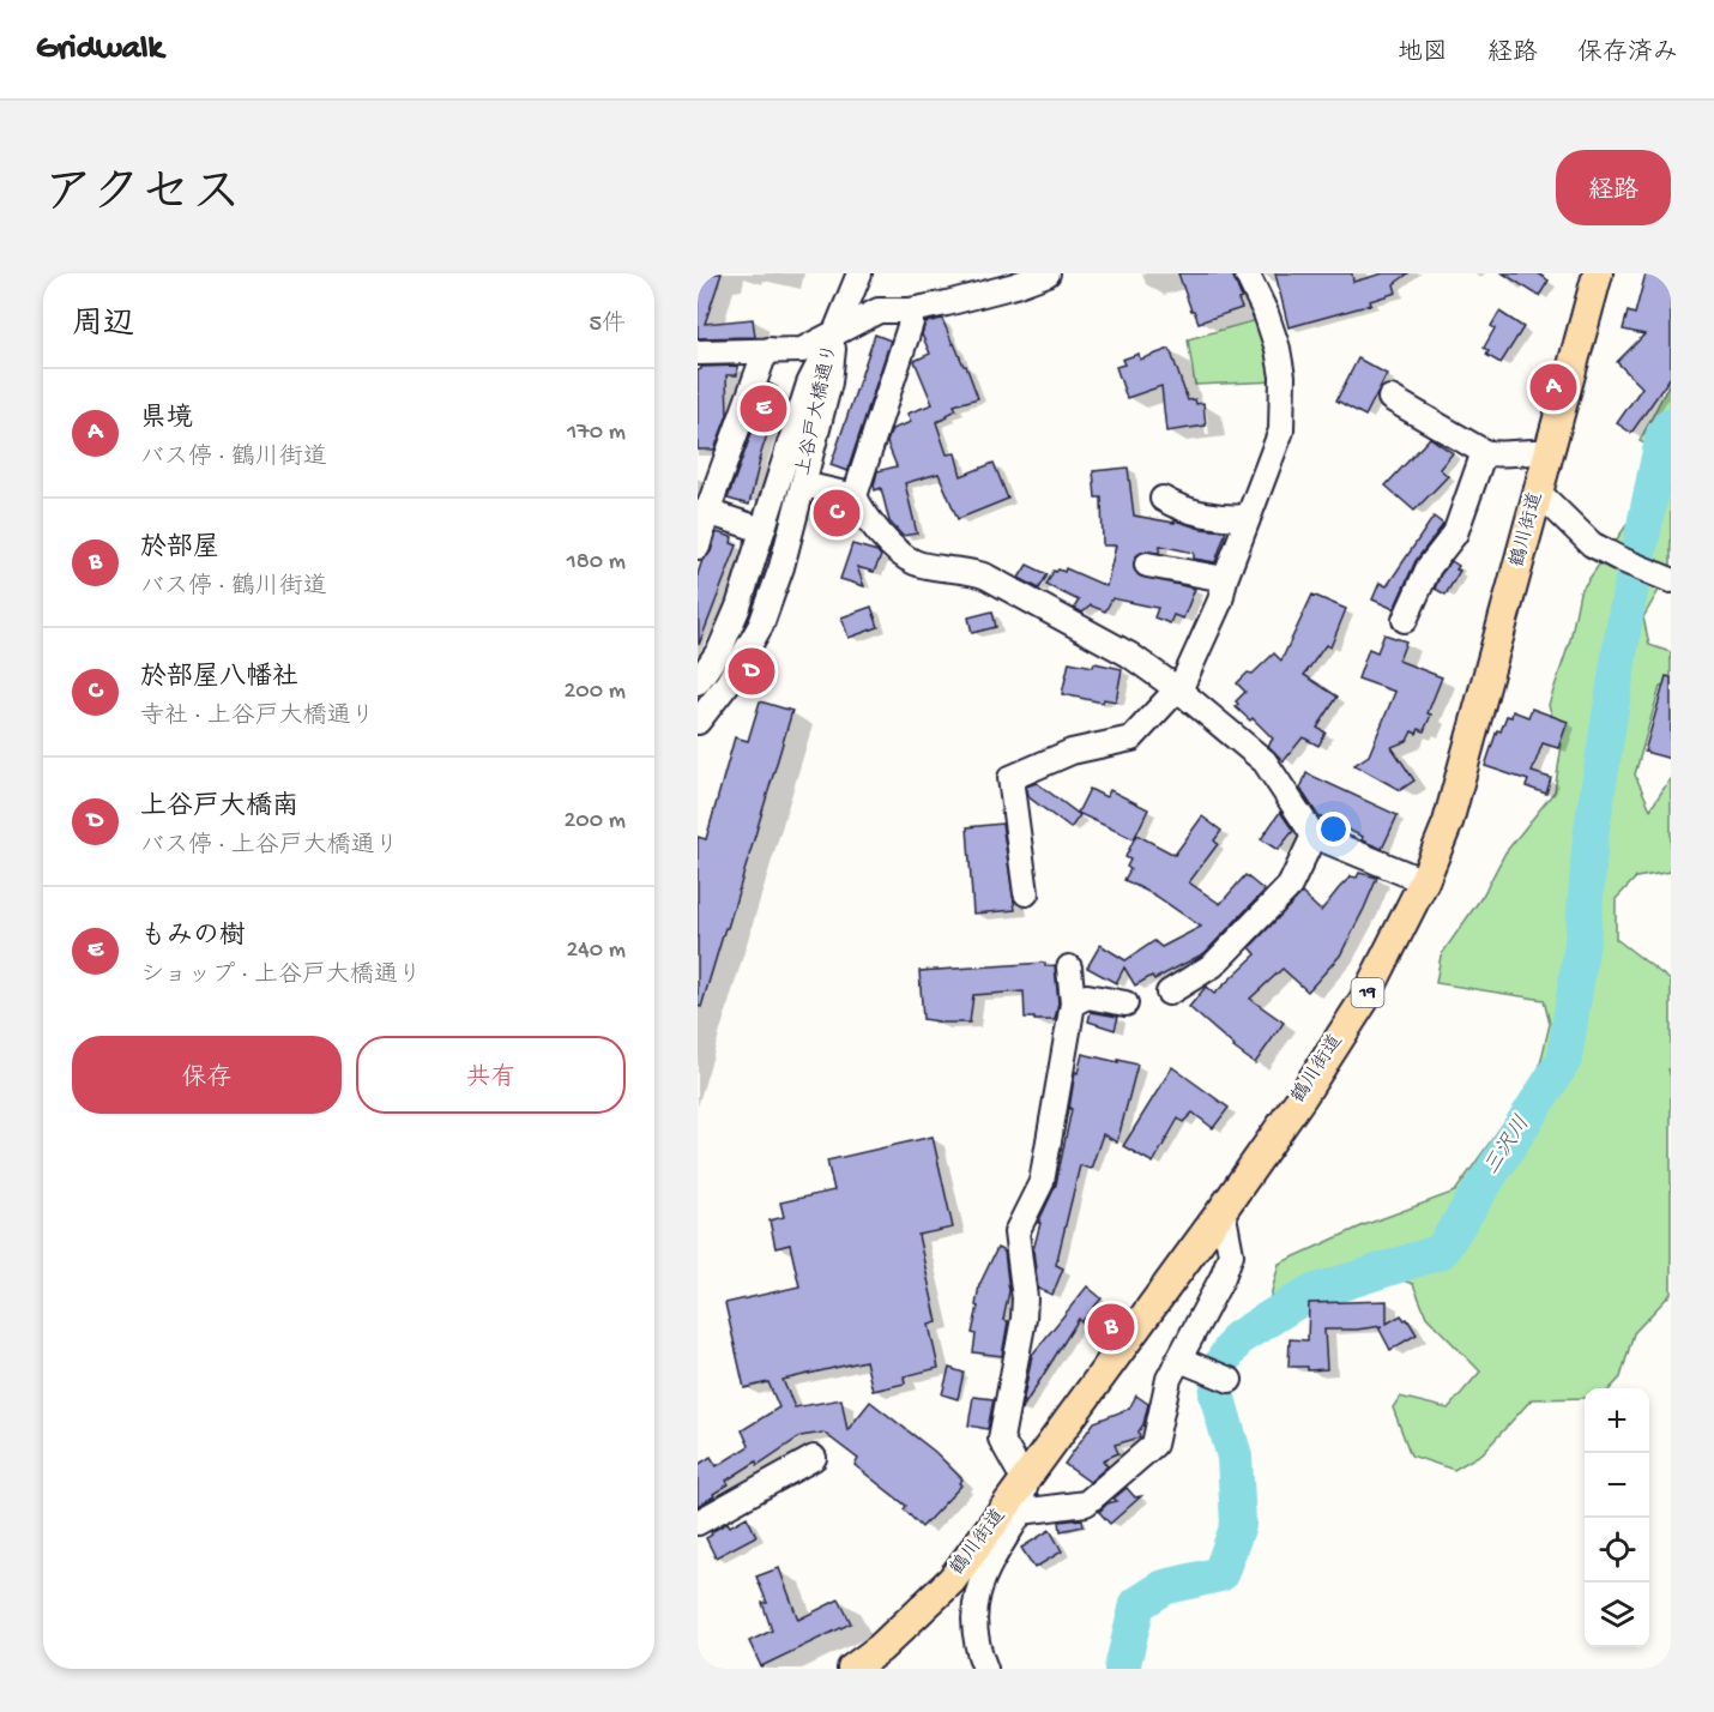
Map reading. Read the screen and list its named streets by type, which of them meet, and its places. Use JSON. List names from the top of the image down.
{
  "streets": {
    "main road": ["鶴川街道", "19"],
    "street": ["上谷戸大橋通り"]
  },
  "water": ["三沢川"],
  "page": {
    "header": "Gridwalk",
    "nav": ["地図", "経路", "保存済み"],
    "title": "アクセス",
    "buttons": [
      "経路",
      ["保存", "共有"]
    ],
    "heading": ["周辺", "5件"],
    "pins": [
      "A",
      "E",
      "C",
      "D",
      "B"
    ],
    "list": [
      {
        "mark": "A",
        "name": "県境",
        "note": "バス停 · 鶴川街道",
        "value": "170 m"
      },
      {
        "mark": "B",
        "name": "於部屋",
        "note": "バス停 · 鶴川街道",
        "value": "180 m"
      },
      {
        "mark": "C",
        "name": "於部屋八幡社",
        "note": "寺社 · 上谷戸大橋通り",
        "value": "200 m"
      },
      {
        "mark": "D",
        "name": "上谷戸大橋南",
        "note": "バス停 · 上谷戸大橋通り",
        "value": "200 m"
      },
      {
        "mark": "E",
        "name": "もみの樹",
        "note": "ショップ · 上谷戸大橋通り",
        "value": "240 m"
      }
    ],
    "map_buttons": ["+", "−"]
  }
}
